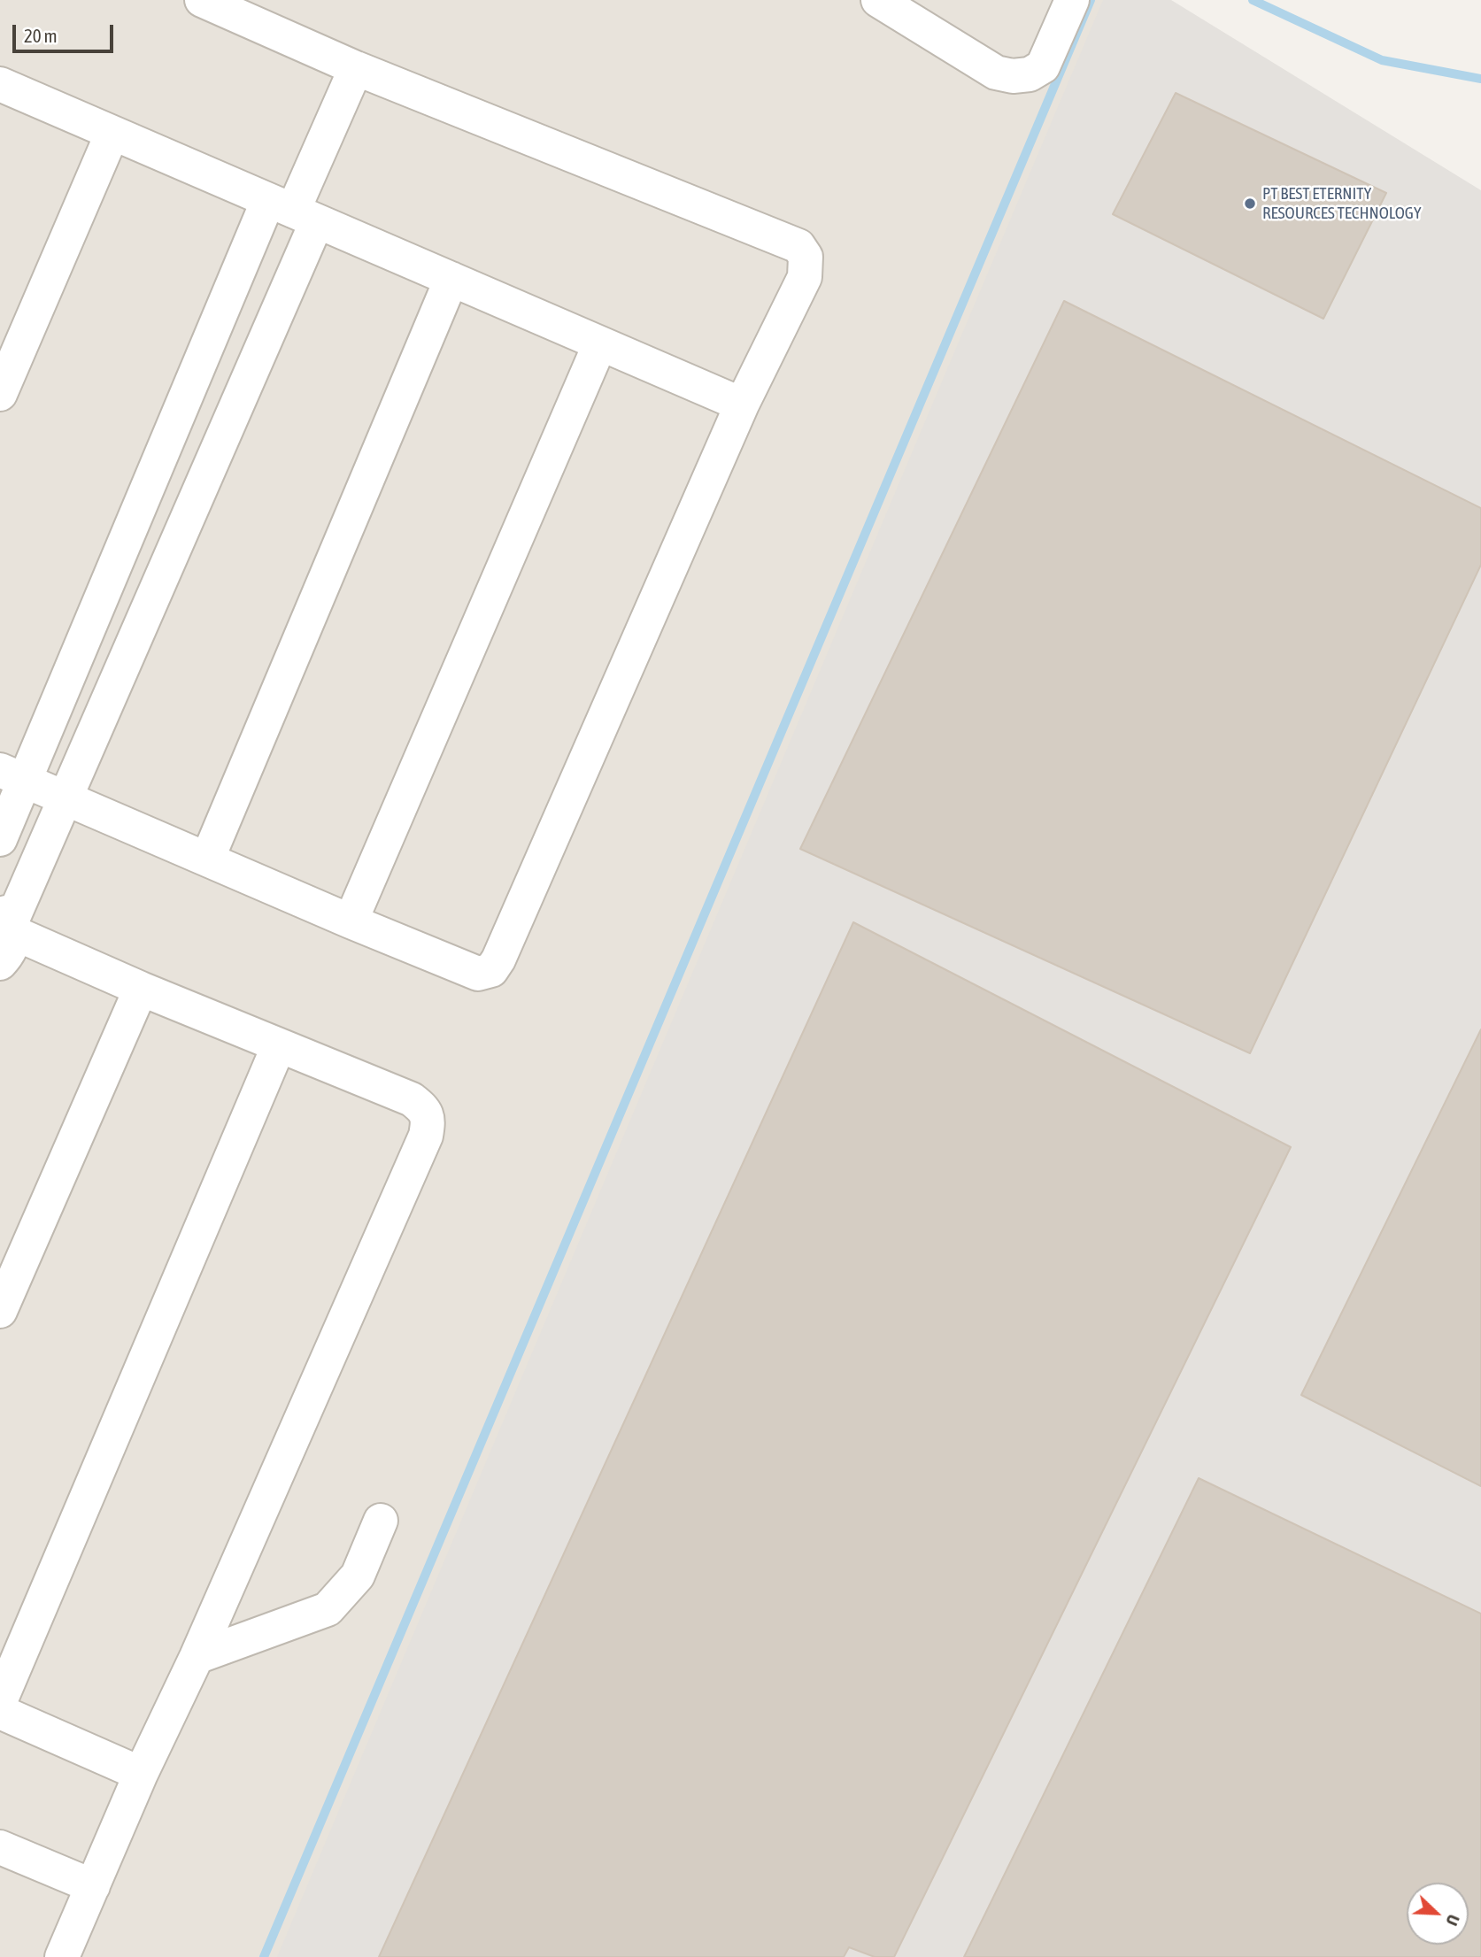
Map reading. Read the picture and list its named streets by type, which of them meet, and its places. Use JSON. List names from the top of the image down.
{
  "places": ["PT BEST ETERNITY RESOURCES TECHNOLOGY"],
  "scale_bar": "20 m",
  "north": "bottom right"
}
